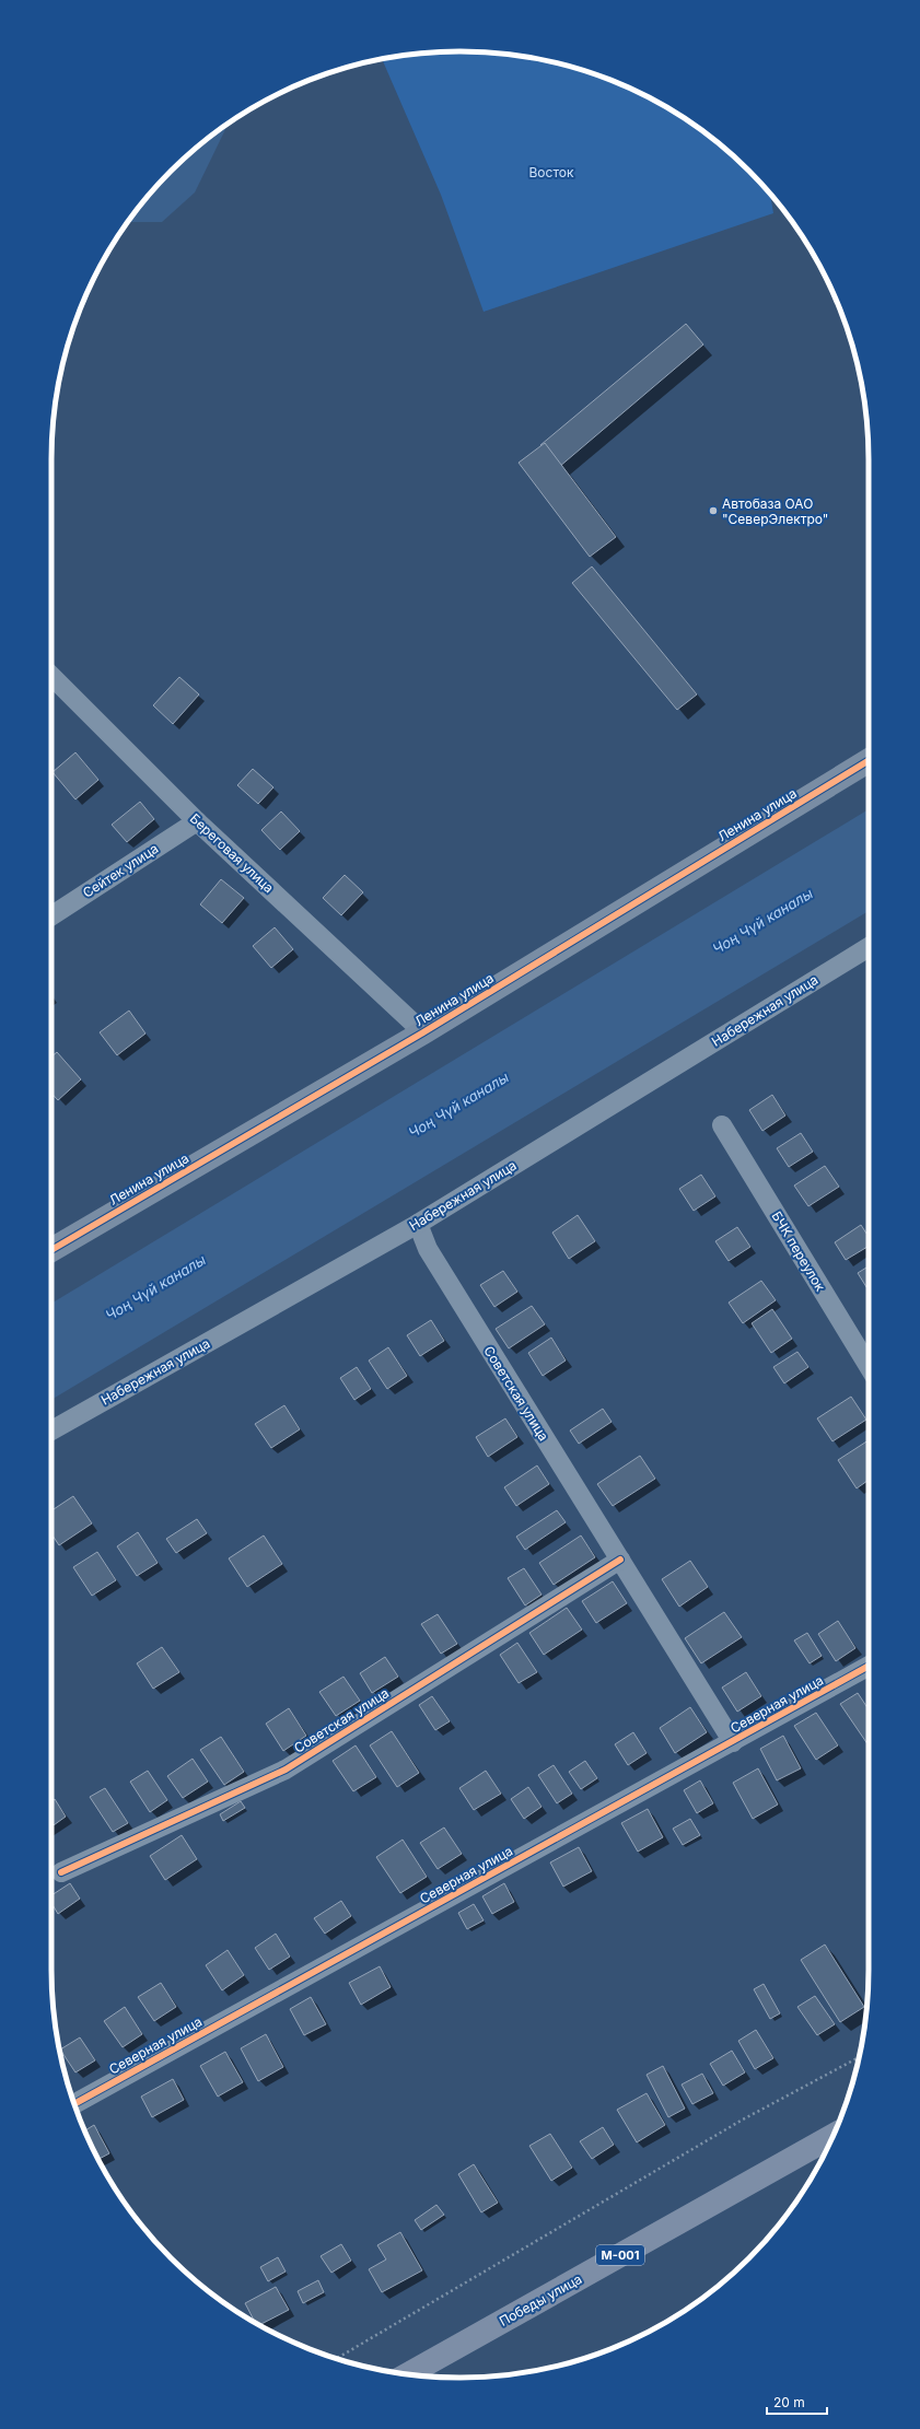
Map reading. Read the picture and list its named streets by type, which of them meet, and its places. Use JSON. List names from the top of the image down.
{
  "streets": {
    "main road": ["М-001", "Победы улица"],
    "street": [
      "Ленина улица",
      "Береговая улица",
      "Сейтек улица",
      "Набережная улица",
      "БЧК переулок",
      "Советская улица",
      "Северная улица"
    ]
  },
  "crossings": [
    ["Ленина улица", "Береговая улица"],
    ["Береговая улица", "Сейтек улица"],
    ["Набережная улица", "Советская улица"],
    ["Советская улица", "Северная улица"]
  ],
  "water": ["Чоң Чүй каналы"],
  "parks": ["Восток"],
  "places": ["Автобаза ОАО \"СеверЭлектро\""],
  "scale_bar": "20 m"
}
